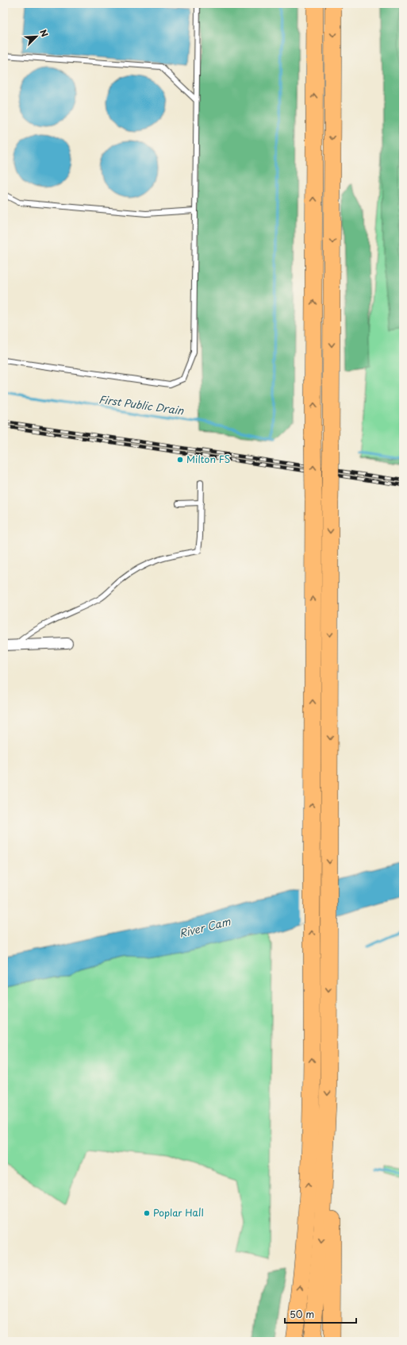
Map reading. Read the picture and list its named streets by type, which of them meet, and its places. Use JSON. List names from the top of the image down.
{
  "water": ["First Public Drain", "River Cam"],
  "places": ["Milton FS", "Poplar Hall"],
  "scale_bar": "50 m",
  "north": "top right"
}
